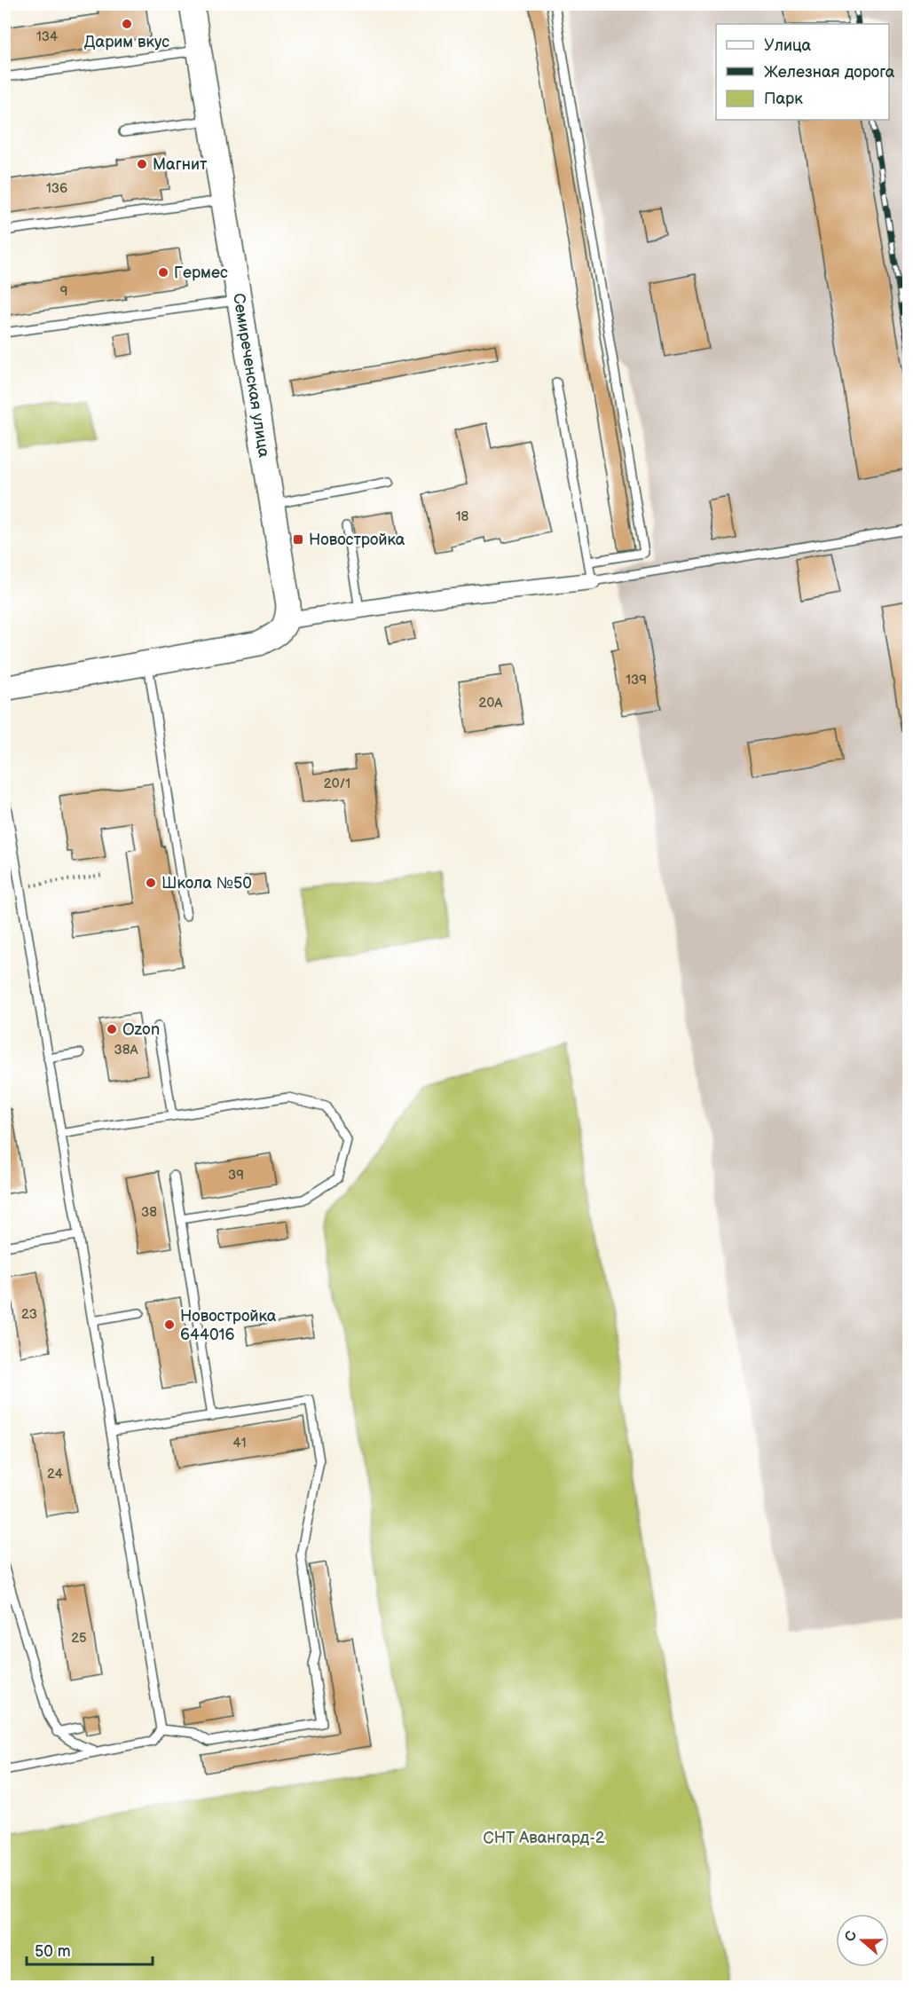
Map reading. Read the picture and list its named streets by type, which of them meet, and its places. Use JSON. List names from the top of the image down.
{
  "streets": {
    "main road": ["Семиреченская улица"]
  },
  "parks": ["СНТ Авангард-2"],
  "places": {
    "other": [
      "Дарим вкус",
      "Магнит",
      "Гермес",
      "Школа №50",
      "Ozon",
      "Новостройка 644016"
    ],
    "transit": ["Новостройка"]
  },
  "house_numbers": [
    "134",
    "136",
    "9",
    "18",
    "139",
    "20А",
    "20/1",
    "38А",
    "39",
    "38",
    "23",
    "41",
    "24",
    "25"
  ],
  "legend": ["Улица", "Железная дорога", "Парк"],
  "scale_bar": "50 m",
  "north": "left"
}
